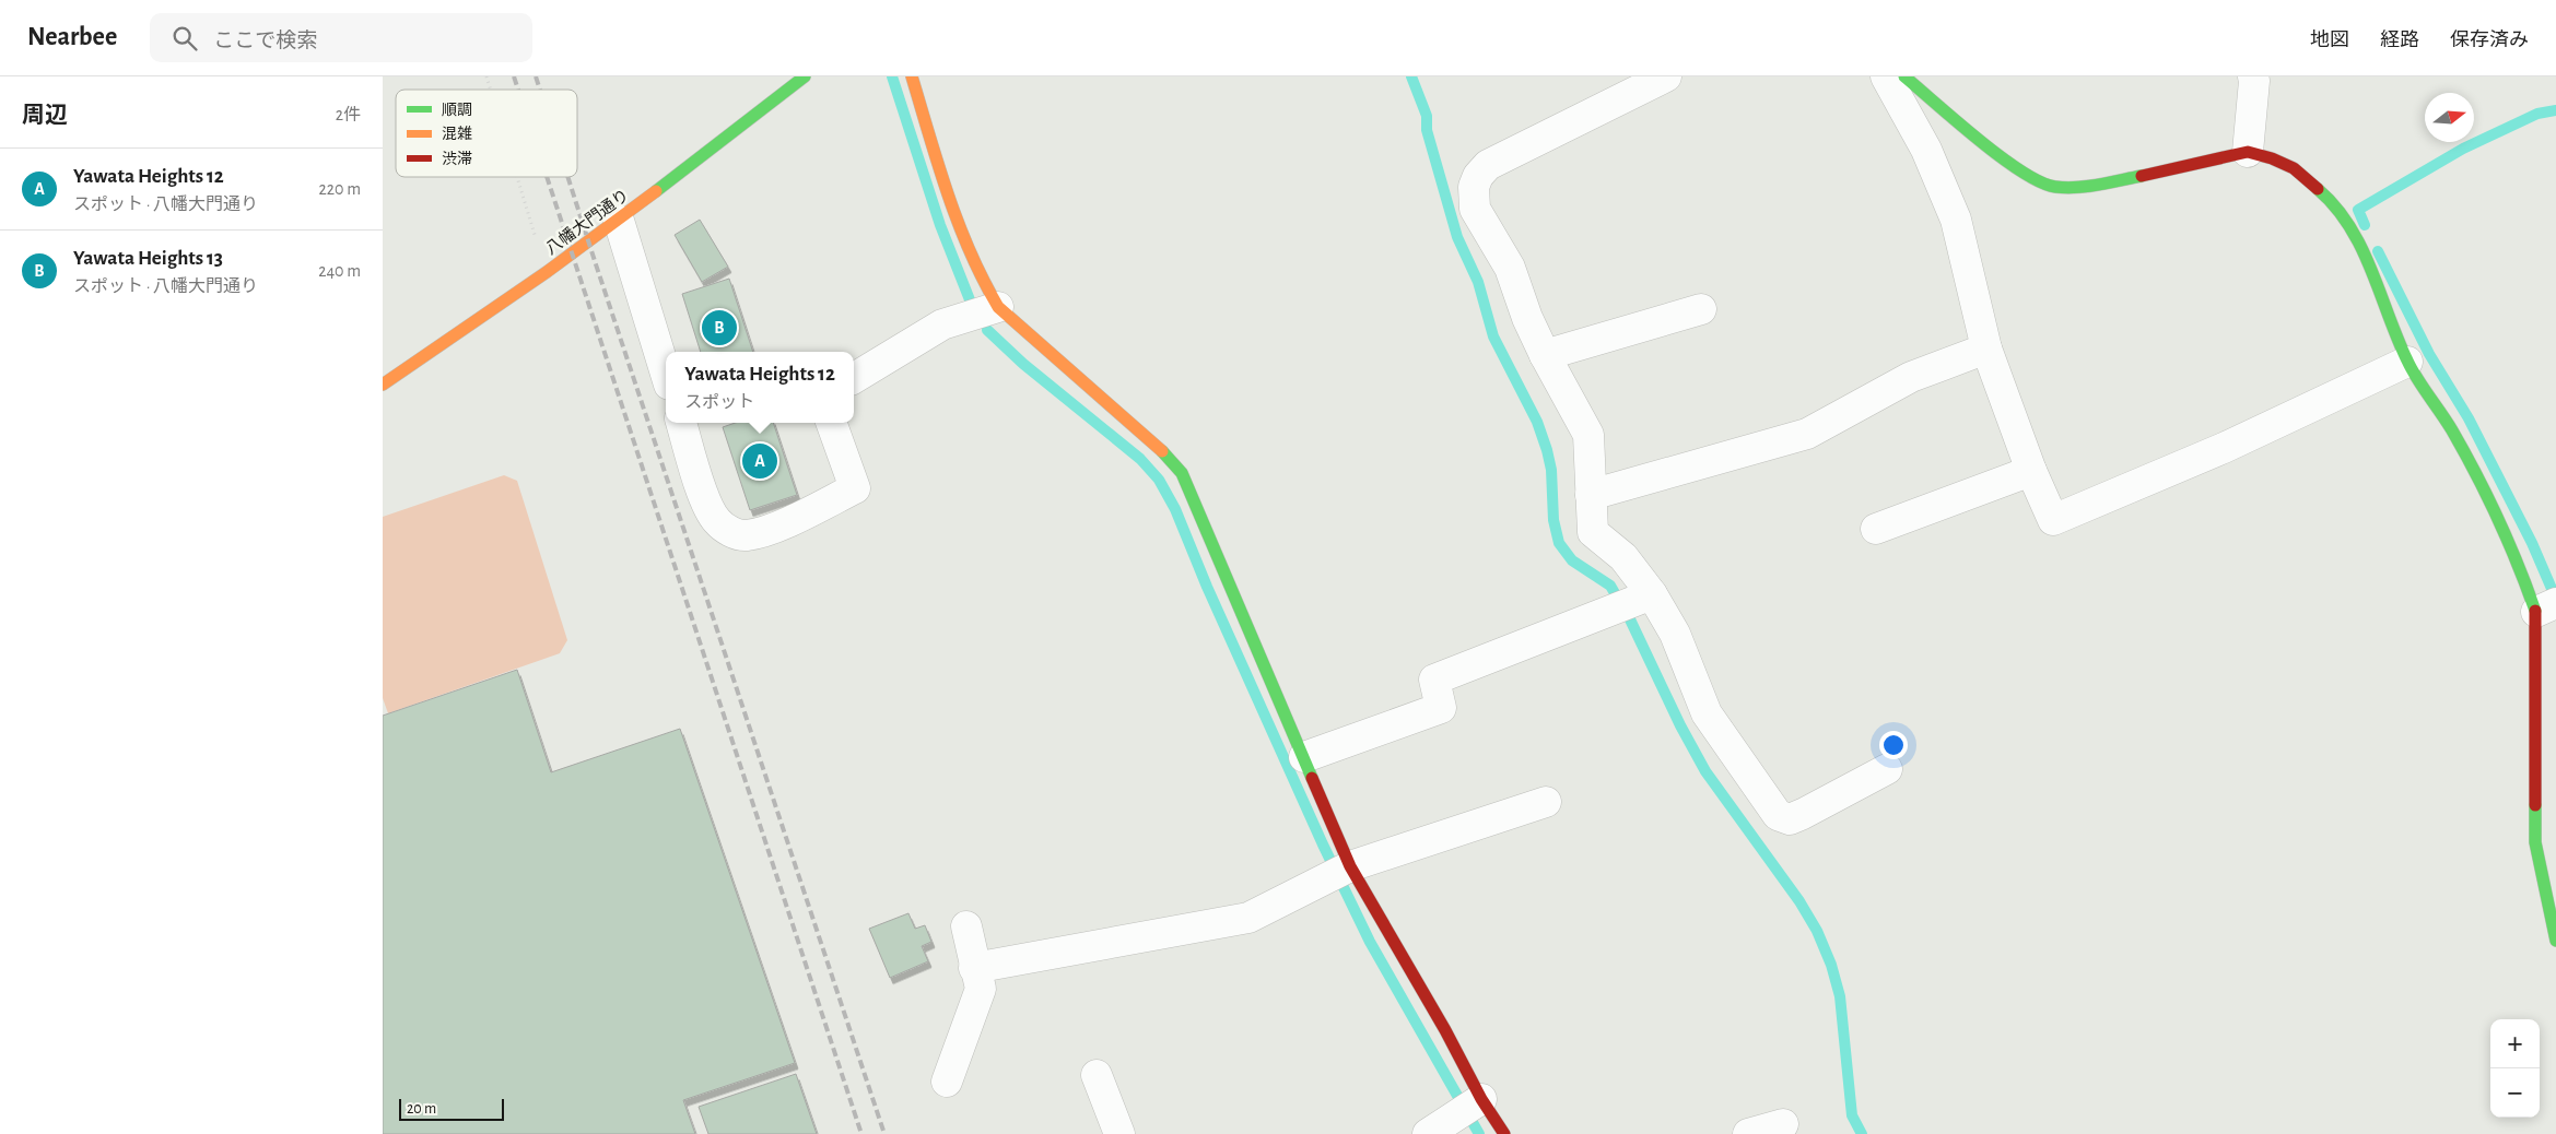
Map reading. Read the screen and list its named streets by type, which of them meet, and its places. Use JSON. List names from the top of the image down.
{
  "streets": {
    "street": ["八幡大門通り"]
  },
  "legend": ["順調", "混雑", "渋滞"],
  "scale_bar": "20 m",
  "north": "right",
  "page": {
    "header": "Nearbee",
    "search": "ここで検索",
    "nav": ["地図", "経路", "保存済み"],
    "heading": ["周辺", "2件"],
    "list": [
      {
        "mark": "A",
        "name": "Yawata Heights 12",
        "note": "スポット · 八幡大門通り",
        "value": "220 m"
      },
      {
        "mark": "B",
        "name": "Yawata Heights 13",
        "note": "スポット · 八幡大門通り",
        "value": "240 m"
      }
    ],
    "pins": ["B", "A"],
    "popup": ["Yawata Heights 12", "スポット"],
    "map_buttons": ["+", "−"],
    "scale": "20 m"
  }
}
